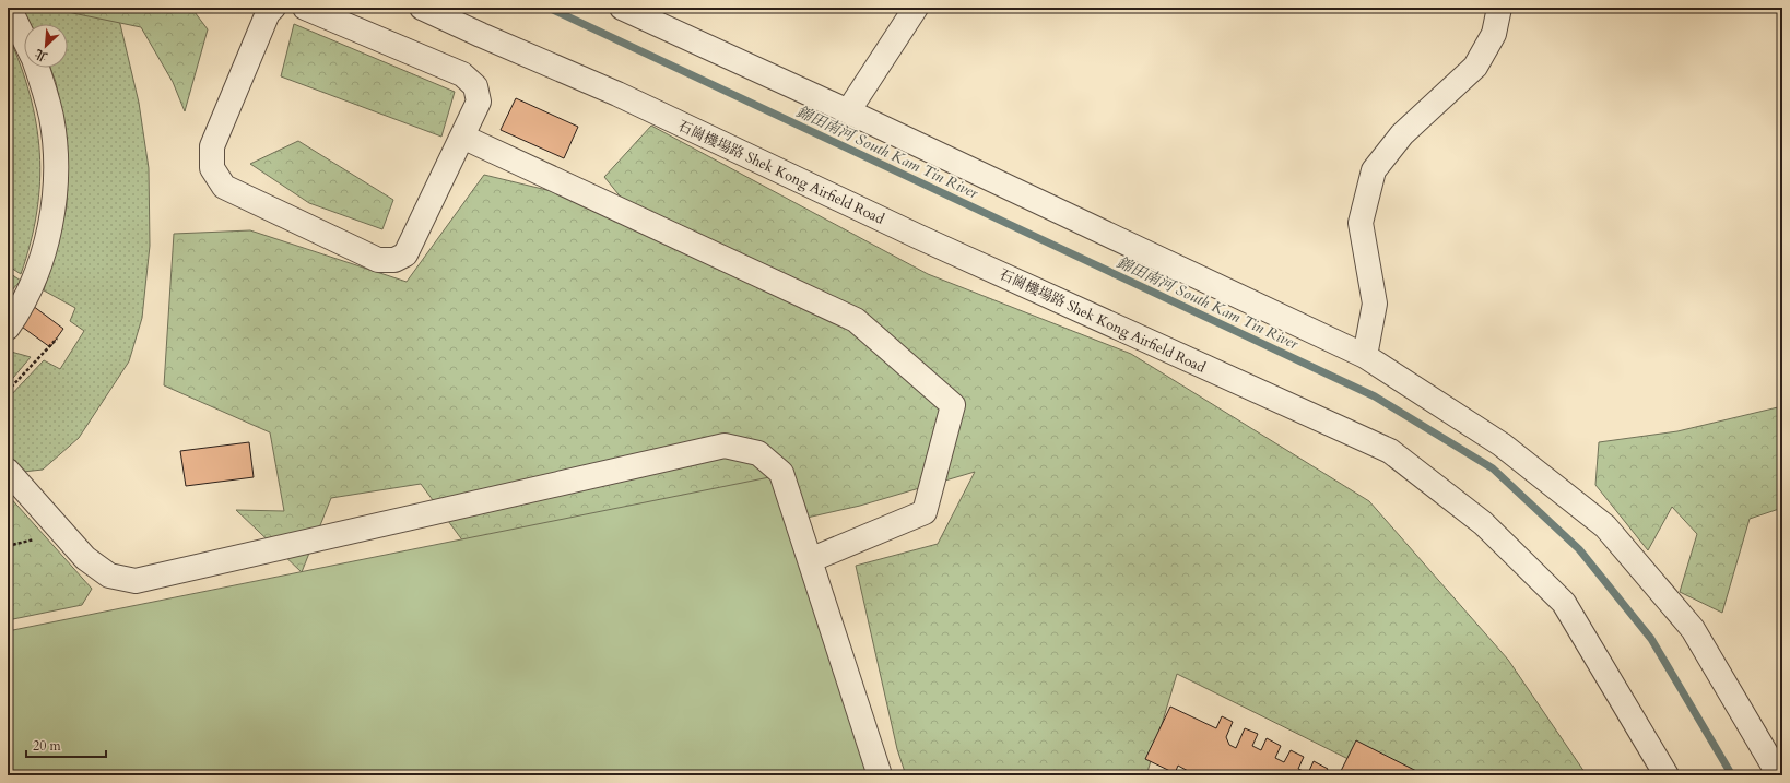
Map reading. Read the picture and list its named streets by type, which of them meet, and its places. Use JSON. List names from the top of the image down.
{
  "streets": {
    "street": ["石崗機場路 Shek Kong Airfield Road"]
  },
  "water": ["錦田南河 South Kam Tin River"],
  "scale_bar": "20 m",
  "north": "bottom left"
}
